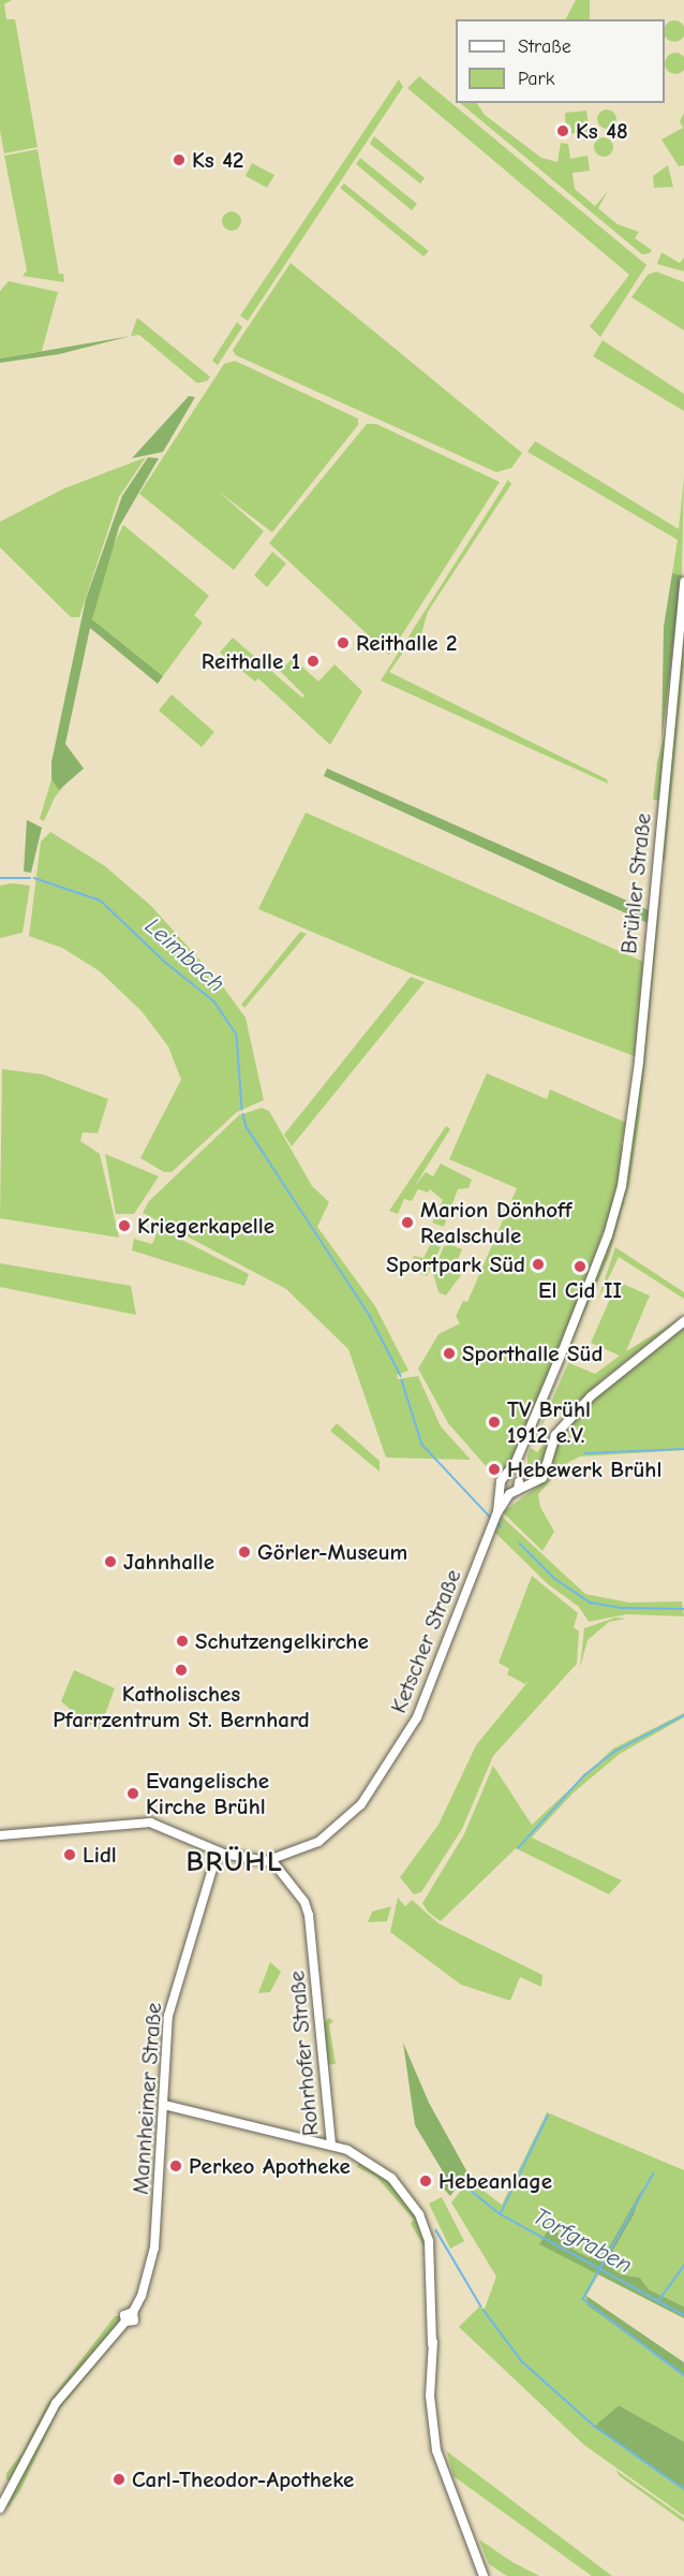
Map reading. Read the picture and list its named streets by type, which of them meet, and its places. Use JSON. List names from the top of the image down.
{
  "streets": {
    "main road": [
      "Brühler Straße",
      "Ketscher Straße",
      "Rohrhofer Straße",
      "Mannheimer Straße"
    ]
  },
  "crossings": [
    ["Brühler Straße", "Ketscher Straße"],
    ["Ketscher Straße", "Rohrhofer Straße"]
  ],
  "districts": ["BRÜHL"],
  "water": ["Leimbach", "Torfgraben"],
  "places": [
    "Ks 48",
    "Ks 42",
    "Reithalle 2",
    "Reithalle 1",
    "Marion Dönhoff Realschule",
    "Kriegerkapelle",
    "Sportpark Süd",
    "El Cid II",
    "Sporthalle Süd",
    "TV Brühl 1912 e.V.",
    "Hebewerk Brühl",
    "Görler-Museum",
    "Jahnhalle",
    "Schutzengelkirche",
    "Katholisches Pfarrzentrum St. Bernhard",
    "Evangelische Kirche Brühl",
    "Lidl",
    "Perkeo Apotheke",
    "Hebeanlage",
    "Carl-Theodor-Apotheke"
  ],
  "legend": ["Straße", "Park"]
}
